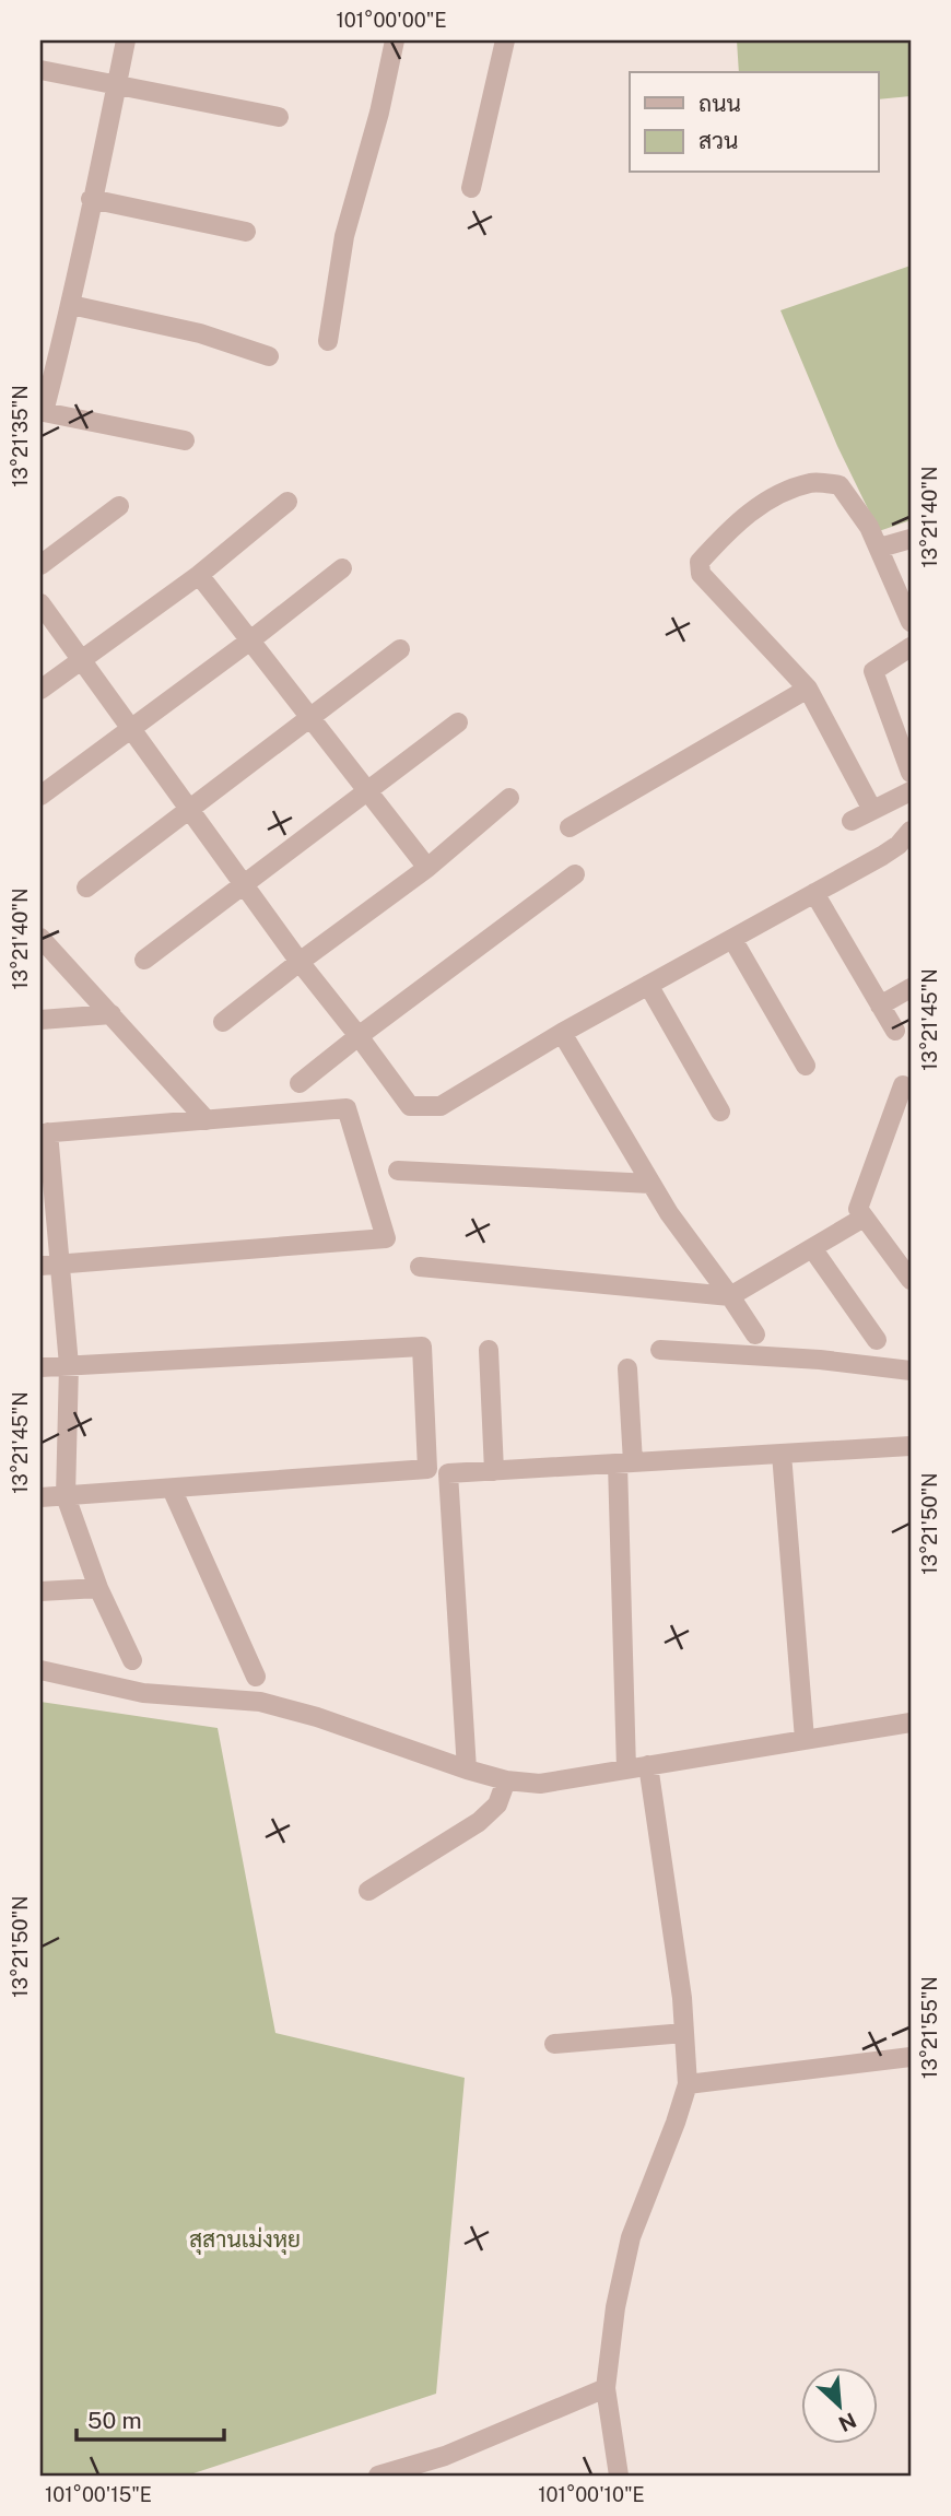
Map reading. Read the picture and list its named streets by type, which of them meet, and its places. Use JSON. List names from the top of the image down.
{
  "parks": ["สุสานเม่งหุย"],
  "legend": ["ถนน", "สวน"],
  "scale_bar": "50 m",
  "north": "bottom right",
  "coordinates": [
    "101°00'00\"E",
    "13°21'35\"N",
    "13°21'40\"N",
    "13°21'45\"N",
    "13°21'50\"N",
    "13°21'55\"N",
    "101°00'15\"E",
    "101°00'10\"E"
  ]
}
